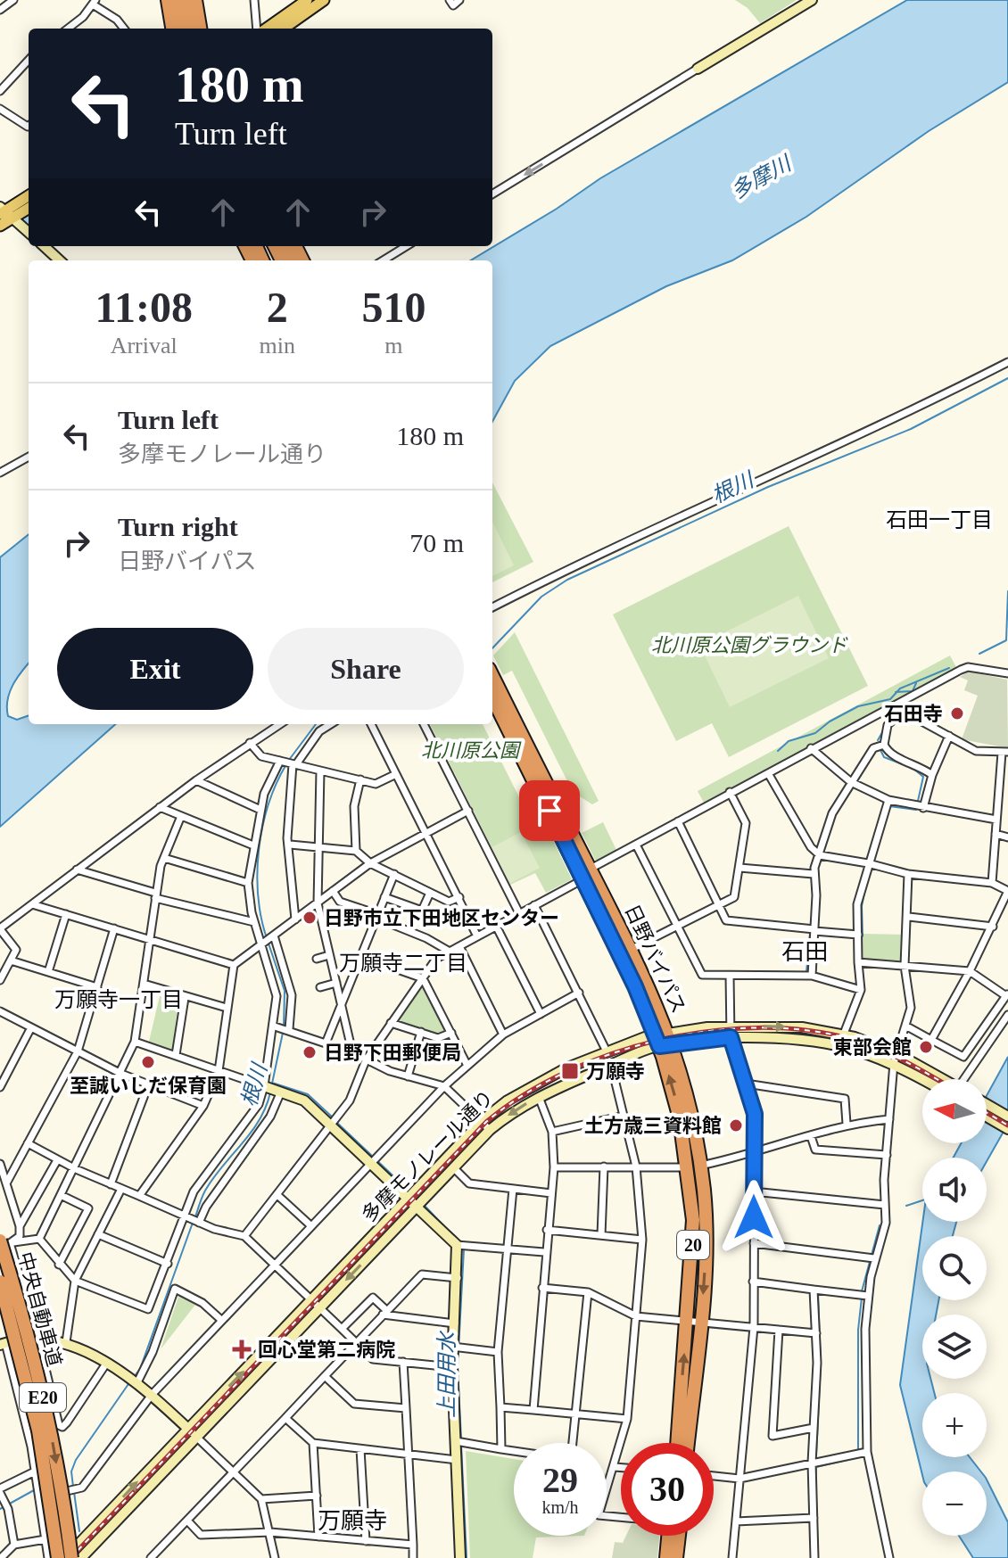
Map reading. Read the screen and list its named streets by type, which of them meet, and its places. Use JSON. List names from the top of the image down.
{
  "streets": {
    "highway": [
      "日野バイパス",
      "20",
      "中央自動車道",
      "E20"
    ],
    "main road": ["多摩モノレール通り"]
  },
  "crossings": [
    ["日野バイパス", "多摩モノレール通り"]
  ],
  "districts": [
    "石田一丁目",
    "石田",
    "万願寺二丁目",
    "万願寺一丁目",
    "万願寺"
  ],
  "water": ["多摩川", "根川", "上田用水"],
  "parks": ["北川原公園グラウンド", "北川原公園"],
  "places": {
    "other": [
      "石田寺",
      "日野市立下田地区センター",
      "東部会館",
      "日野下田郵便局",
      "至誠いしだ保育園",
      "土方歳三資料館"
    ],
    "transit": ["万願寺"],
    "health": ["回心堂第二病院"]
  },
  "north": "left",
  "page": {
    "turn": ["180 m", "Turn left"],
    "eta": [
      "11:08",
      "Arrival",
      "2",
      "min",
      "510",
      "m"
    ],
    "list": [
      {
        "name": "Turn left",
        "note": "多摩モノレール通り",
        "value": "180 m"
      },
      {
        "name": "Turn right",
        "note": "日野バイパス",
        "value": "70 m"
      }
    ],
    "buttons": ["Exit", "Share"],
    "map_buttons": ["+", "−"],
    "speed": "29 km/h",
    "limit": "30"
  }
}
